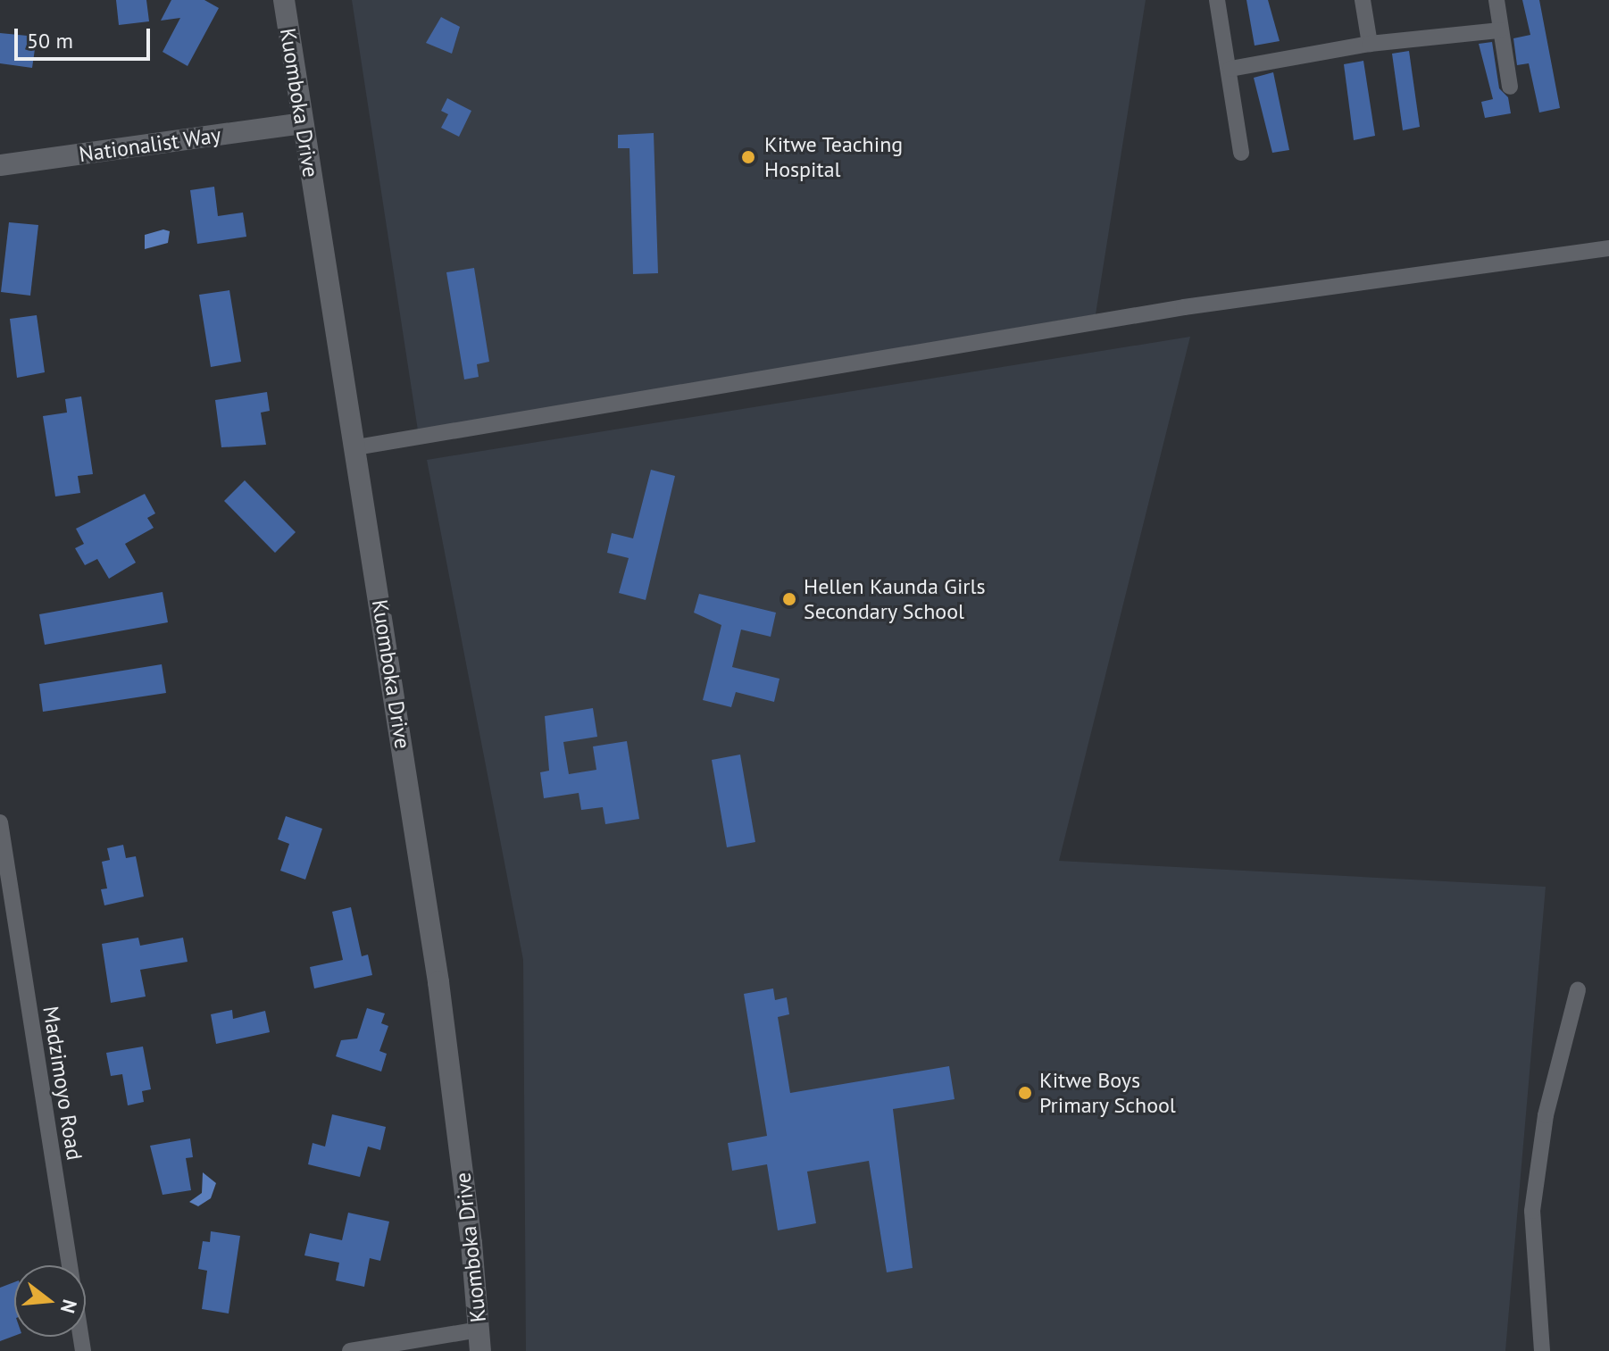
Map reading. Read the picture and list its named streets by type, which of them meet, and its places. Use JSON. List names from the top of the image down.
{
  "streets": {
    "main road": ["Kuomboka Drive", "Nationalist Way"],
    "street": ["Madzimoyo Road"]
  },
  "crossings": [
    ["Kuomboka Drive", "Nationalist Way"]
  ],
  "places": ["Kitwe Teaching Hospital", "Hellen Kaunda Girls Secondary School", "Kitwe Boys Primary School"],
  "scale_bar": "50 m",
  "north": "right"
}
